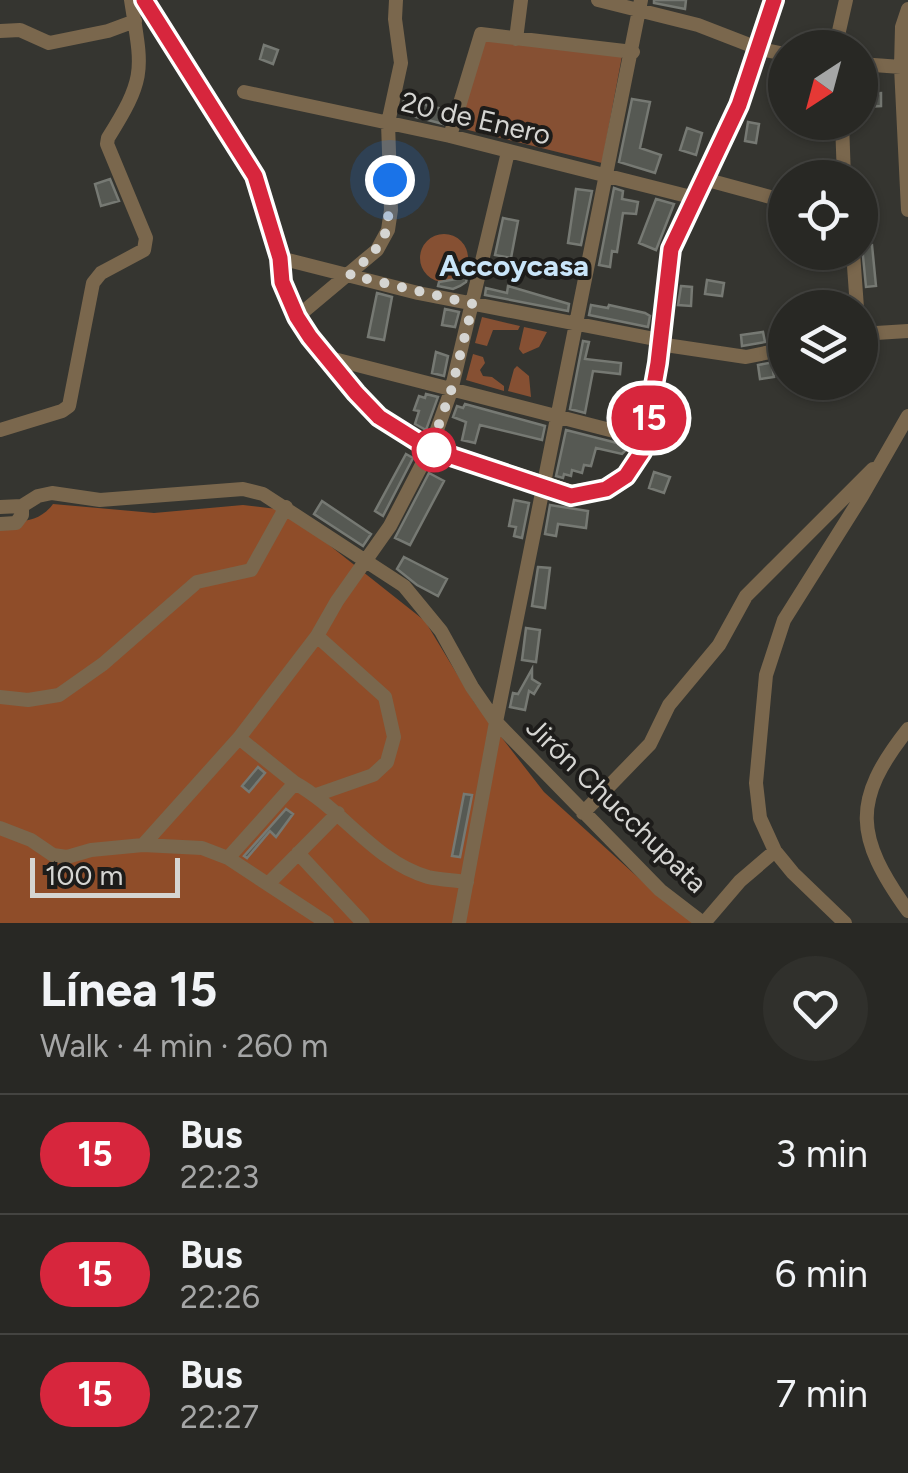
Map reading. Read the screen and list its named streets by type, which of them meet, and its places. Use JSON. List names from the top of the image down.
{
  "streets": {
    "street": ["20 de Enero", "Jirón Chucchupata"]
  },
  "crossings": [
    ["20 de Enero", "Jirón Chucchupata"]
  ],
  "districts": ["Accoycasa"],
  "lines": ["bus line 15"],
  "scale_bar": "100 m",
  "north": "bottom left",
  "page": {
    "on_map": "15",
    "scale": "100 m",
    "heading": ["Línea 15", "Walk · 4 min · 260 m"],
    "list": [
      {
        "mark": "15",
        "name": "Bus",
        "note": "22:23",
        "value": "3 min"
      },
      {
        "mark": "15",
        "name": "Bus",
        "note": "22:26",
        "value": "6 min"
      },
      {
        "mark": "15",
        "name": "Bus",
        "note": "22:27",
        "value": "7 min"
      }
    ]
  }
}
